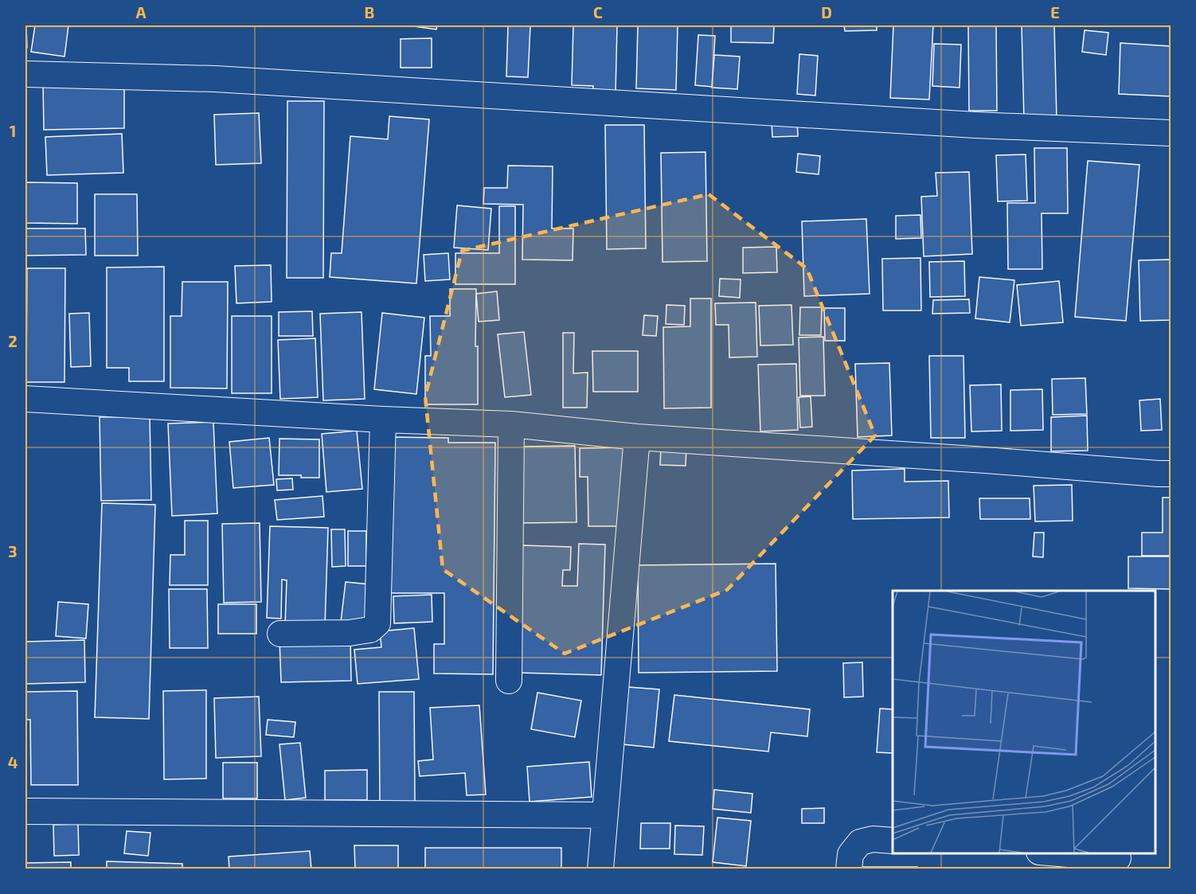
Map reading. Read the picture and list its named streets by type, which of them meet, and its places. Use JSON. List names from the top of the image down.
{
  "grid": {
    "columns": [
      "A",
      "B",
      "C",
      "D",
      "E"
    ],
    "rows": [
      "1",
      "2",
      "3",
      "4"
    ]
  }
}
